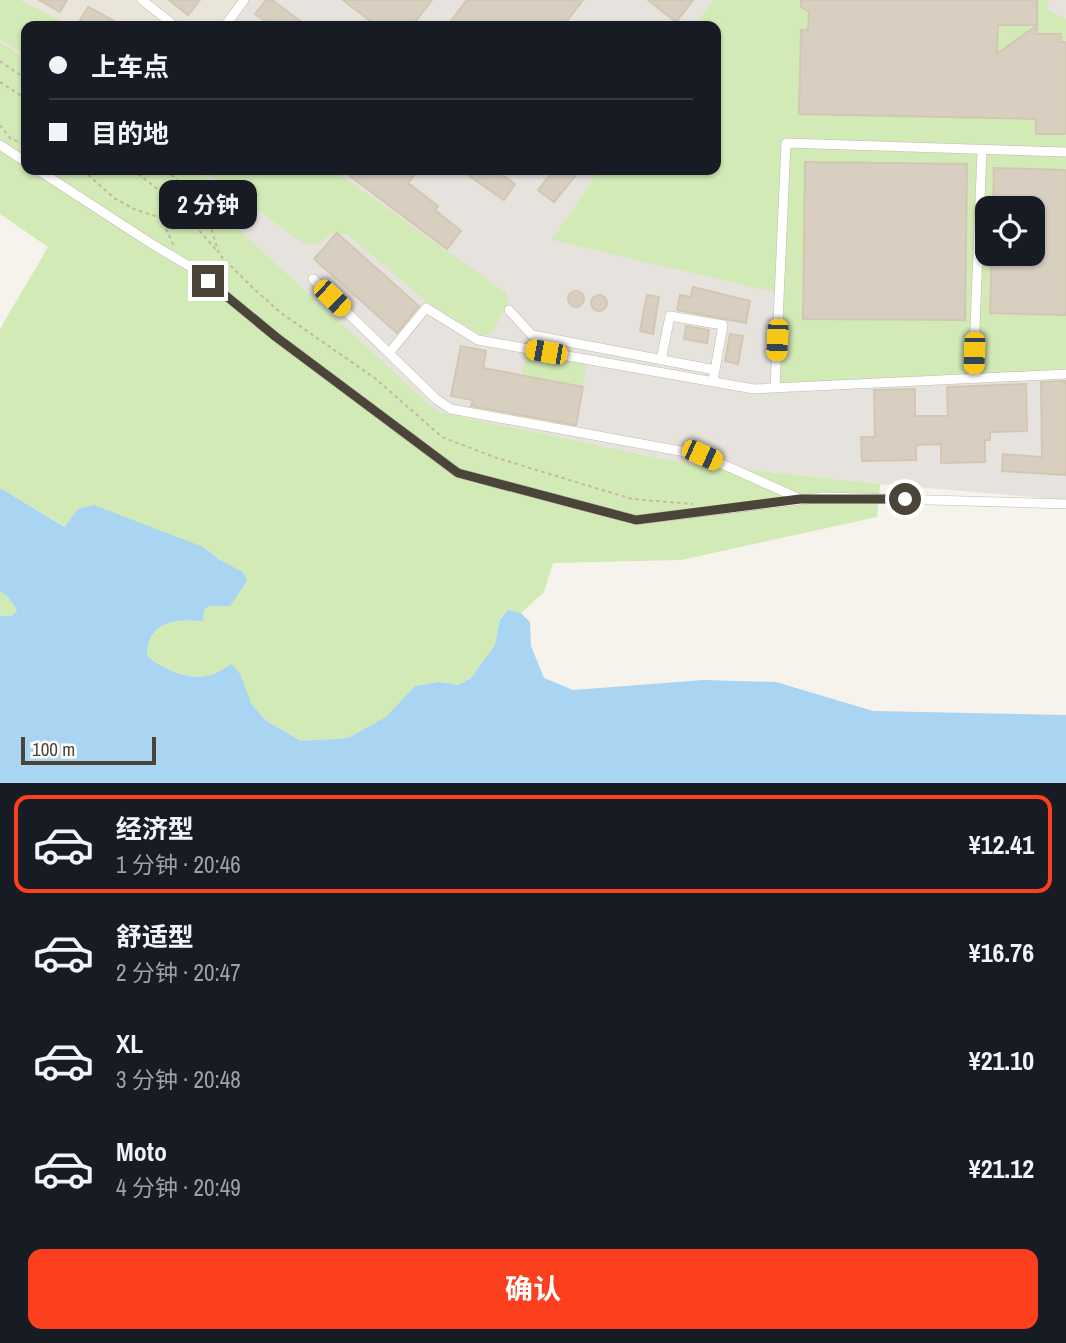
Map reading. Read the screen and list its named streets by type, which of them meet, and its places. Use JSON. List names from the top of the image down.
{
  "scale_bar": "100 m",
  "page": {
    "banner": ["上车点", "目的地"],
    "bubble": "2 分钟",
    "scale": "100 m",
    "list": [
      {
        "name": "经济型",
        "note": "1 分钟 · 20:46",
        "value": "¥12.41"
      },
      {
        "name": "舒适型",
        "note": "2 分钟 · 20:47",
        "value": "¥16.76"
      },
      {
        "name": "XL",
        "note": "3 分钟 · 20:48",
        "value": "¥21.10"
      },
      {
        "name": "Moto",
        "note": "4 分钟 · 20:49",
        "value": "¥21.12"
      }
    ],
    "buttons": "确认"
  }
}
